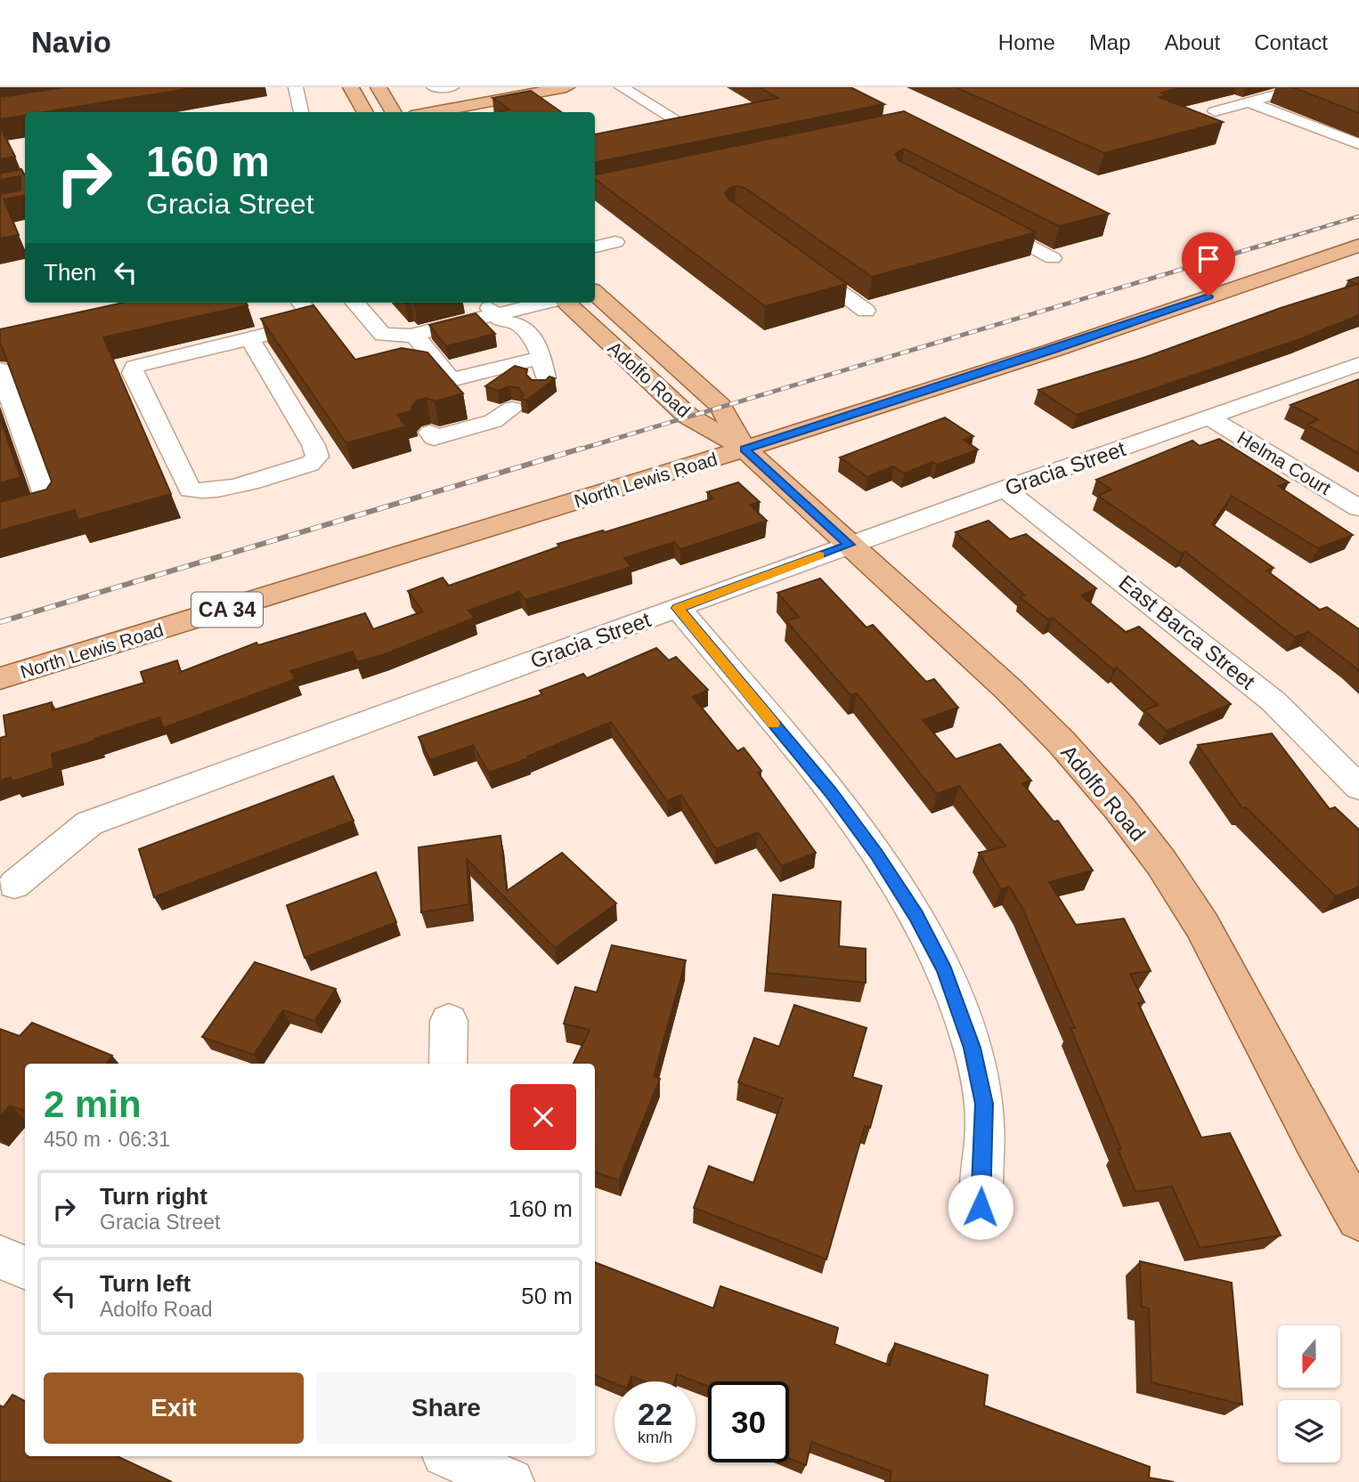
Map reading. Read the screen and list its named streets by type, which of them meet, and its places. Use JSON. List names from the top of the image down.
{
  "streets": {
    "main road": ["Adolfo Road", "North Lewis Road", "CA 34"],
    "street": ["Helma Court", "Gracia Street", "East Barca Street"]
  },
  "crossings": [
    ["Adolfo Road", "Gracia Street"],
    ["Adolfo Road", "North Lewis Road"],
    ["Helma Court", "Gracia Street"],
    ["Gracia Street", "East Barca Street"]
  ],
  "north": "bottom",
  "page": {
    "header": "Navio",
    "nav": [
      "Home",
      "Map",
      "About",
      "Contact"
    ],
    "turn": ["160 m", "Gracia Street"],
    "then": "Then",
    "heading": ["2 min", "450 m · 06:31"],
    "list": [
      {
        "name": "Turn right",
        "note": "Gracia Street",
        "value": "160 m"
      },
      {
        "name": "Turn left",
        "note": "Adolfo Road",
        "value": "50 m"
      }
    ],
    "buttons": ["Exit", "Share"],
    "speed": "22 km/h",
    "limit": "30"
  }
}
